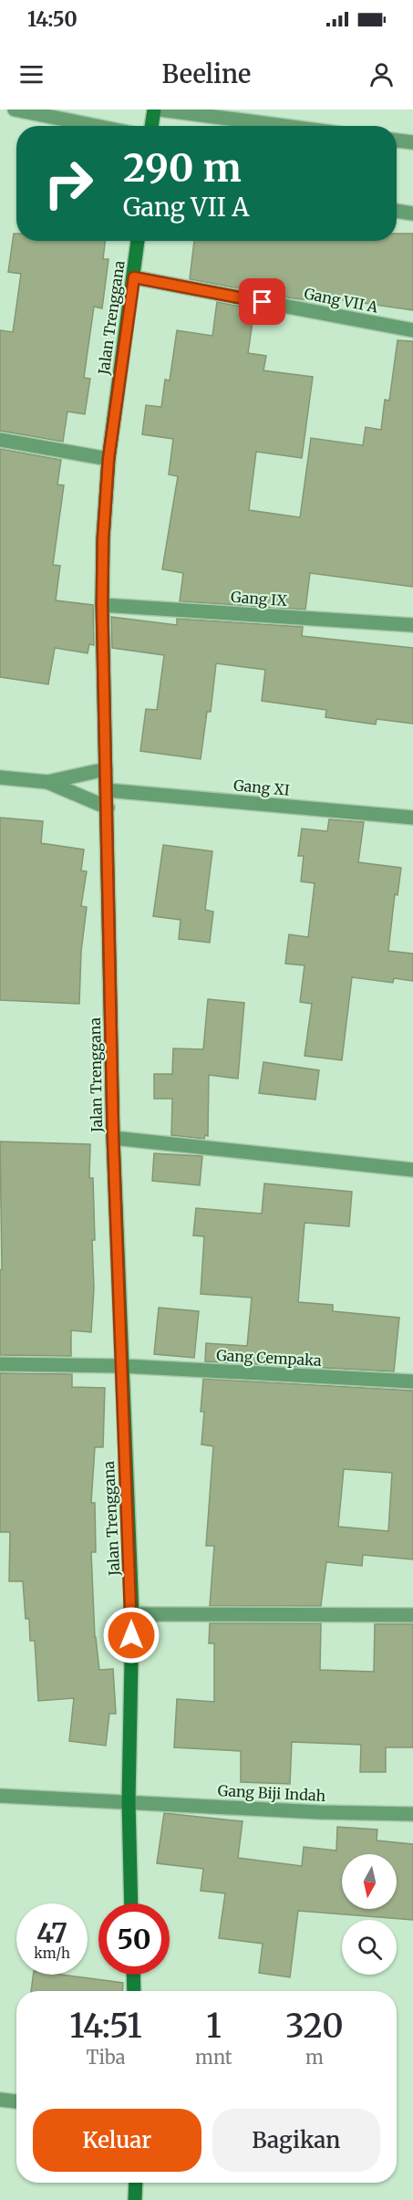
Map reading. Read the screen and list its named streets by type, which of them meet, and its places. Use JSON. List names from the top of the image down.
{
  "streets": {
    "main road": ["Jalan Trenggana"],
    "street": [
      "Gang VII A",
      "Gang IX",
      "Gang XI",
      "Gang Cempaka",
      "Gang Biji Indah"
    ]
  },
  "crossings": [
    ["Gang VII A", "Jalan Trenggana"],
    ["Jalan Trenggana", "Gang IX"],
    ["Jalan Trenggana", "Gang XI"],
    ["Jalan Trenggana", "Gang Cempaka"],
    ["Jalan Trenggana", "Gang Biji Indah"]
  ],
  "north": "bottom",
  "page": {
    "status": "14:50",
    "header": "Beeline",
    "turn": ["290 m", "Gang VII A"],
    "speed": "47 km/h",
    "limit": "50",
    "eta": [
      "14:51",
      "Tiba",
      "1",
      "mnt",
      "320",
      "m"
    ],
    "buttons": ["Keluar", "Bagikan"]
  }
}
